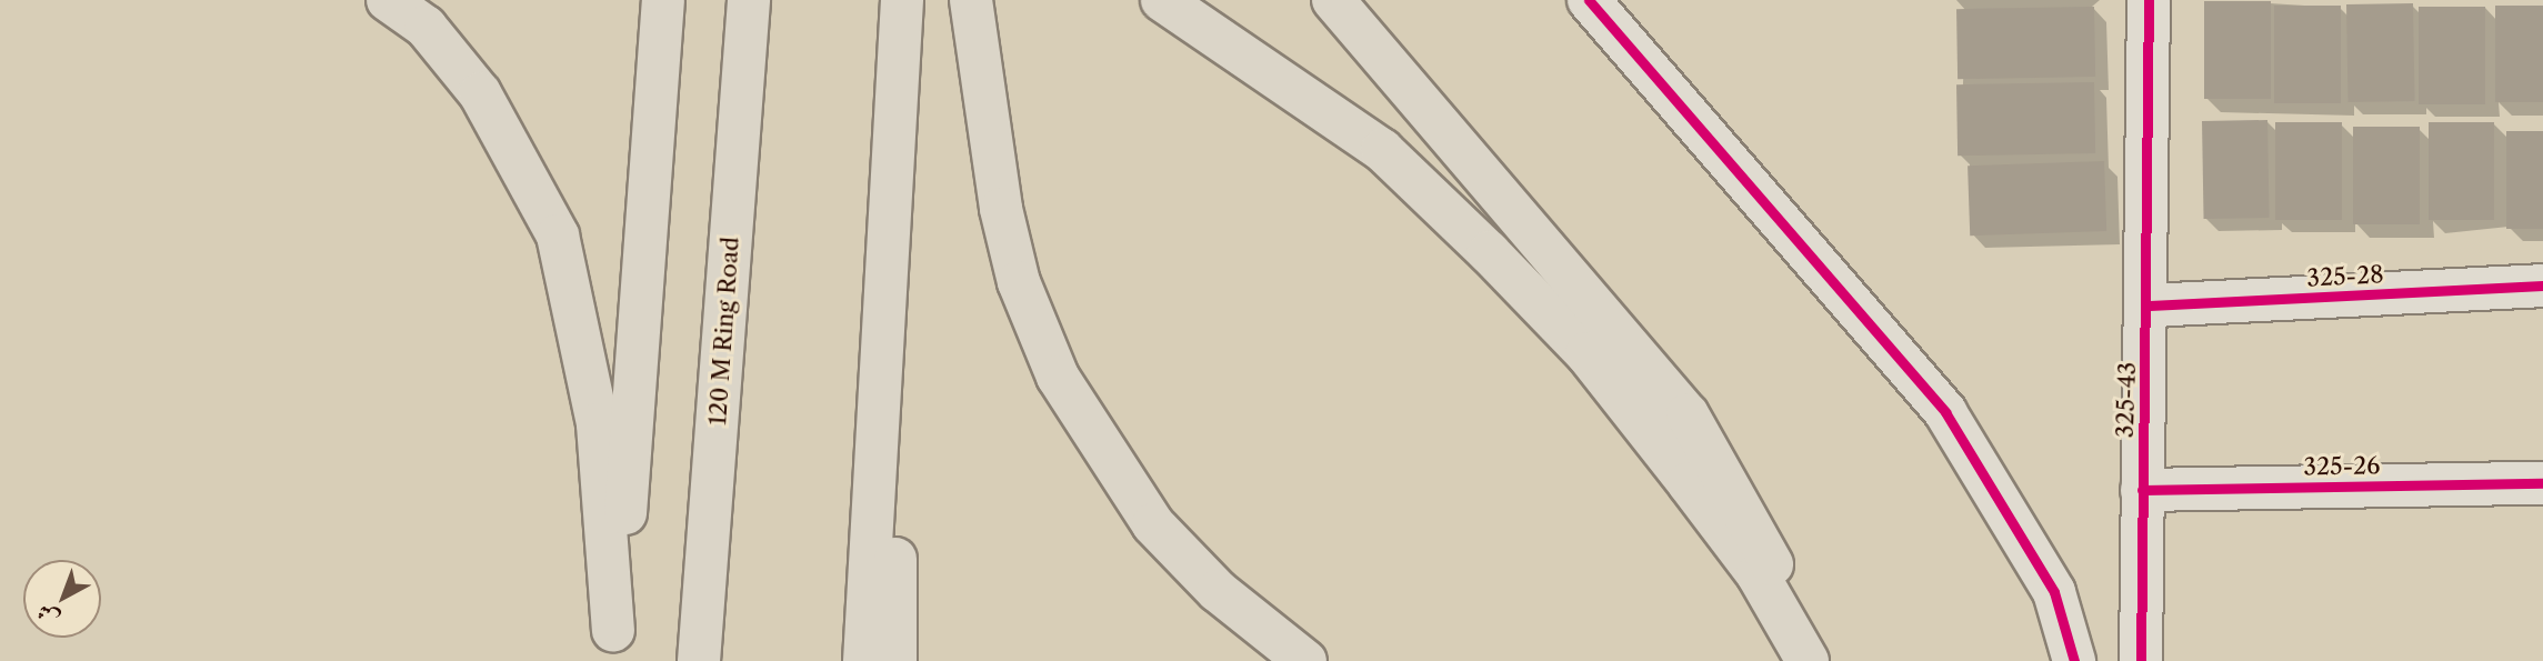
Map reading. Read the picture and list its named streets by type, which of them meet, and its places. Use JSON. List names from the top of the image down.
{
  "streets": {
    "highway": ["120 M Ring Road"],
    "street": ["325-28", "325-43", "325-26"]
  },
  "crossings": [
    ["325-28", "325-43"],
    ["325-43", "325-26"]
  ],
  "north": "bottom left"
}
